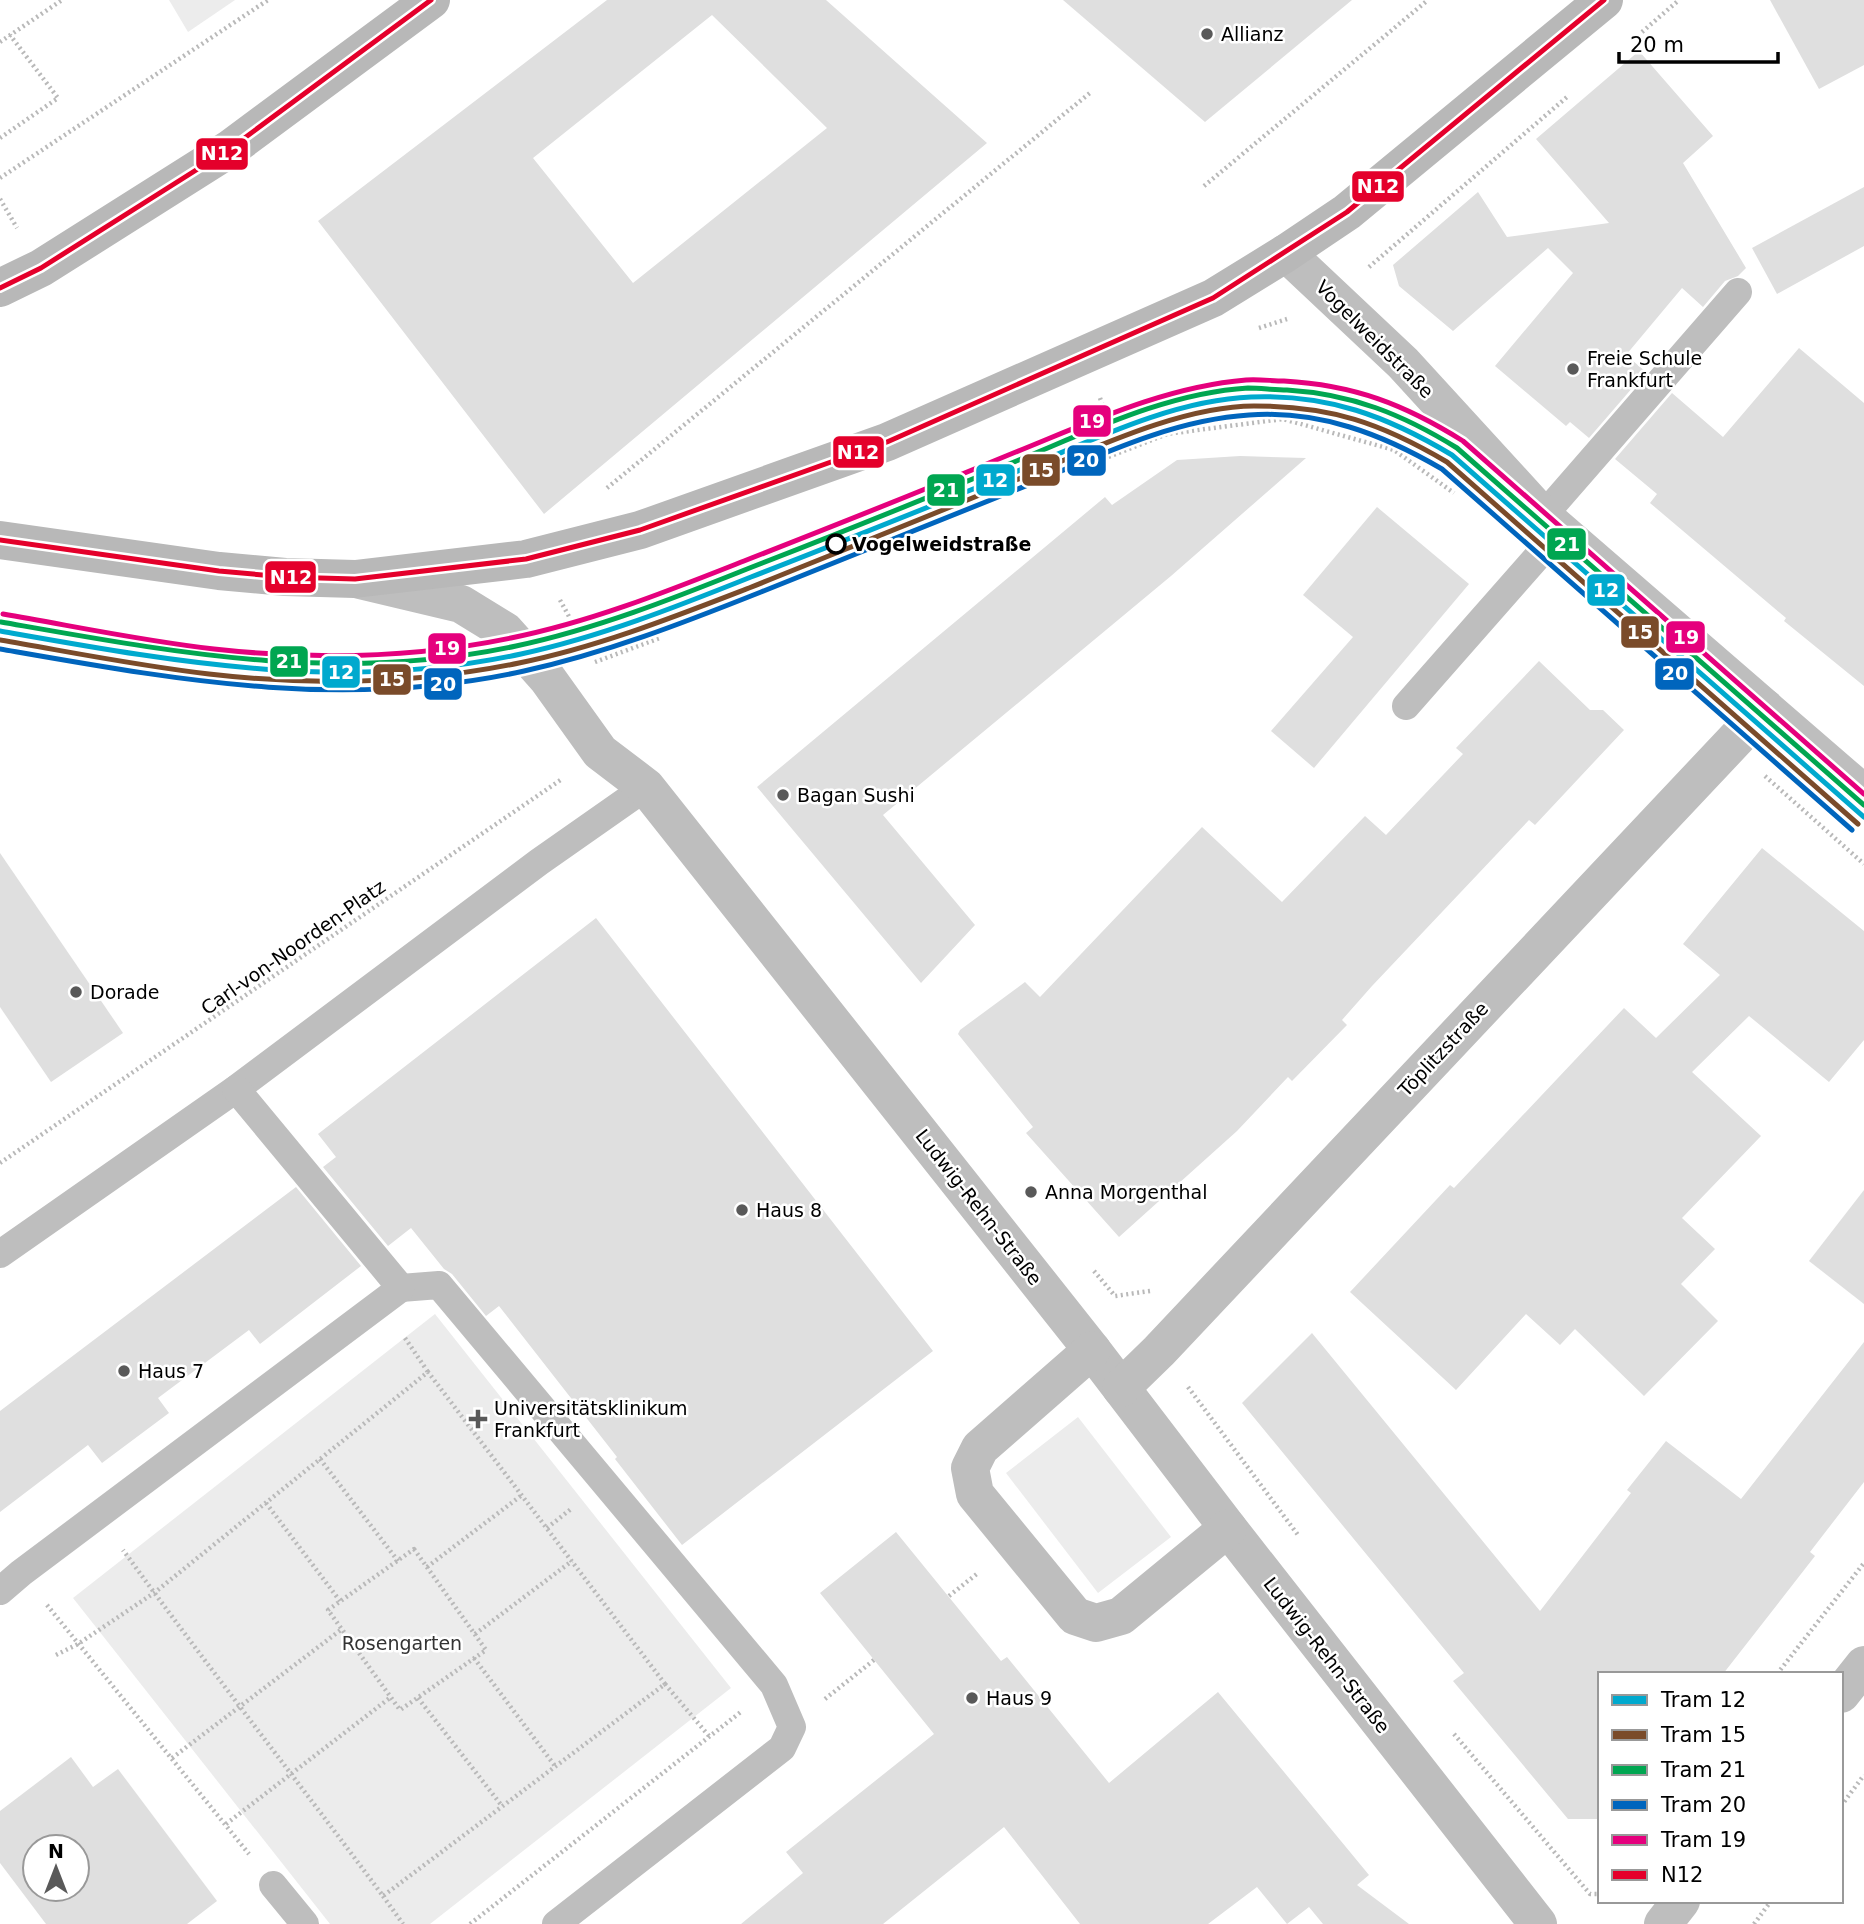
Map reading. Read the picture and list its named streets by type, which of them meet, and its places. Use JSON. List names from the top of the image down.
{
  "streets": {
    "street": ["Vogelweidstraße", "Töplitzstraße", "Ludwig-Rehn-Straße"],
    "path": ["Carl-von-Noorden-Platz"]
  },
  "crossings": [
    ["Vogelweidstraße", "Töplitzstraße"],
    ["Carl-von-Noorden-Platz", "Ludwig-Rehn-Straße"],
    ["Töplitzstraße", "Ludwig-Rehn-Straße"]
  ],
  "parks": ["Rosengarten"],
  "places": {
    "other": [
      "Allianz",
      "Freie Schule Frankfurt",
      "Vogelweidstraße",
      "Bagan Sushi",
      "Dorade",
      "Anna Morgenthal",
      "Haus 8",
      "Haus 7",
      "Haus 9"
    ],
    "health": ["Universitätsklinikum Frankfurt"]
  },
  "lines": [
    "transit line N12",
    "tram line 19",
    "tram line 21",
    "tram line 12",
    "tram line 15",
    "tram line 20"
  ],
  "legend": [
    "Tram 12",
    "Tram 15",
    "Tram 21",
    "Tram 20",
    "Tram 19",
    "N12"
  ],
  "scale_bar": "20 m",
  "north": "top"
}
